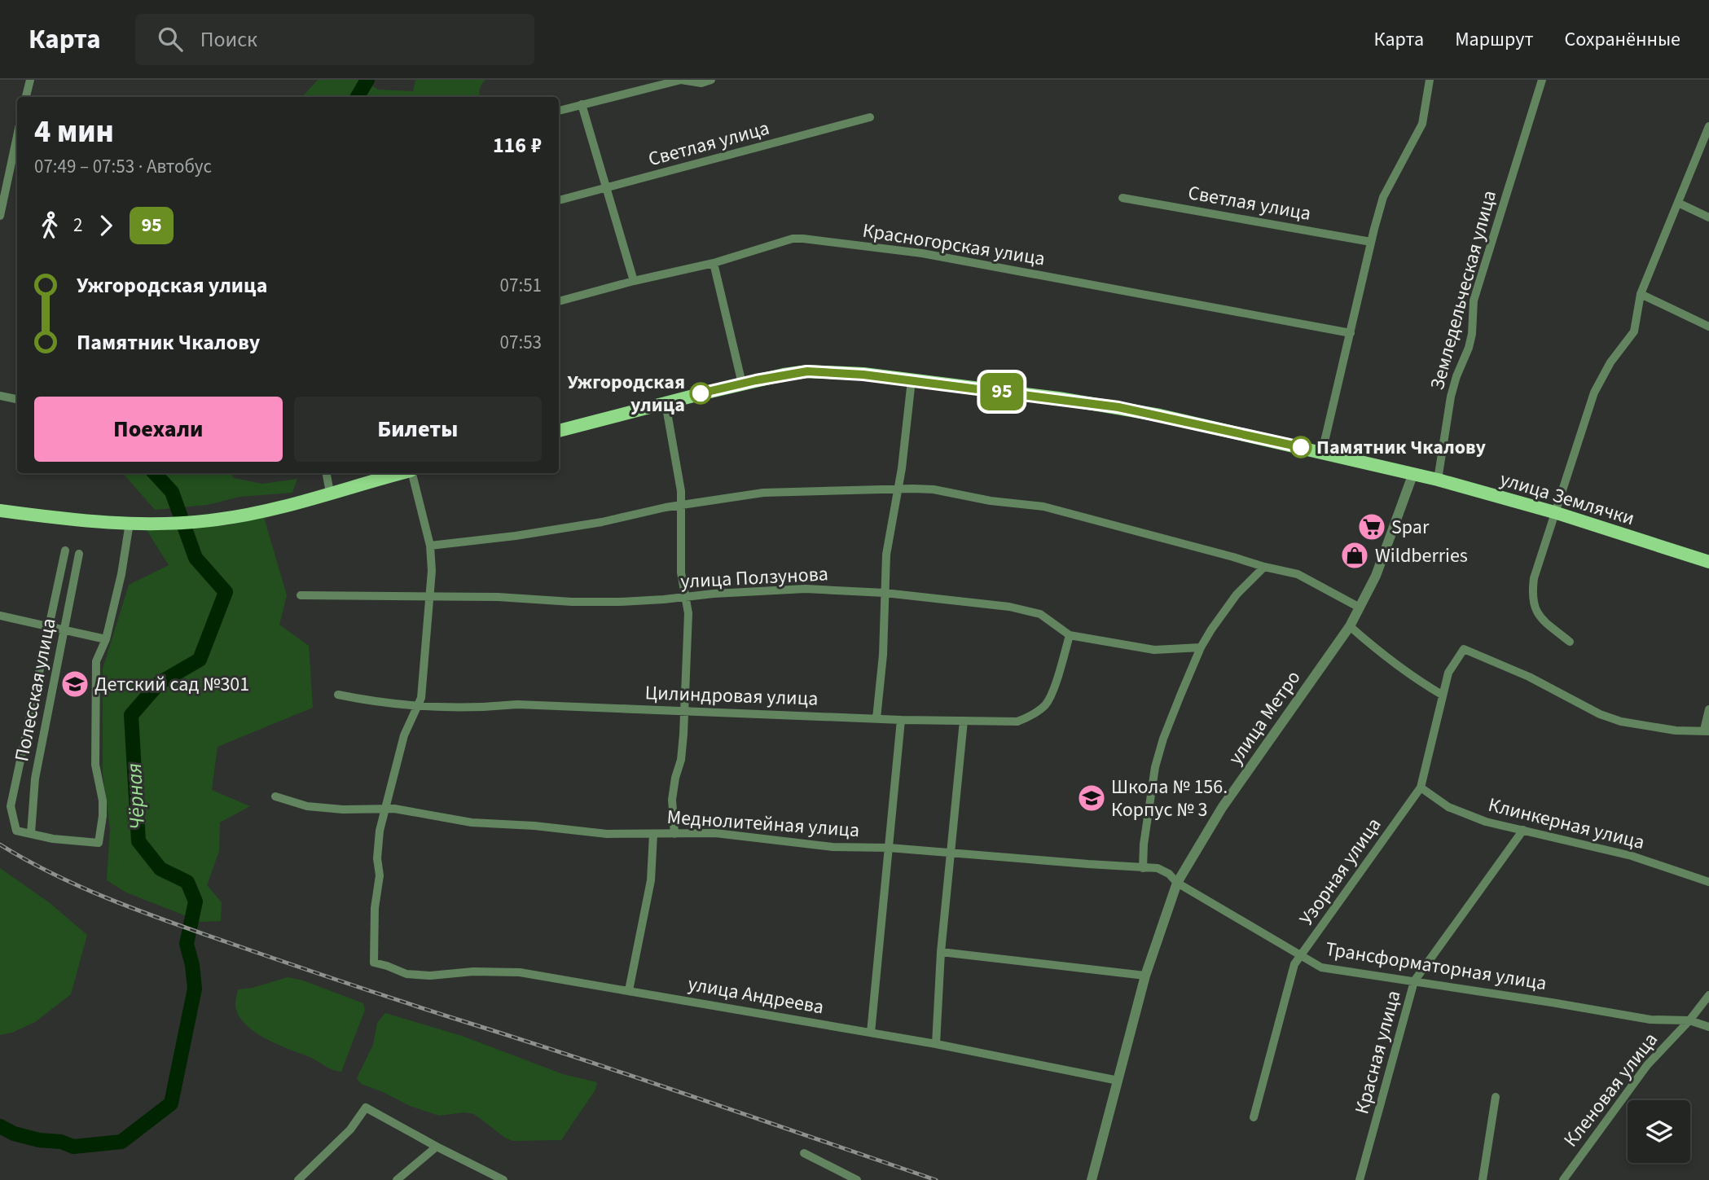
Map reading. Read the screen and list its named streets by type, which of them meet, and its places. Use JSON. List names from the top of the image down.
{
  "streets": {
    "main road": ["улица Землячки"],
    "street": [
      "Светлая улица",
      "Красногорская улица",
      "Земледельческая улица",
      "улица Ползунова",
      "Полесская улица",
      "Цилиндровая улица",
      "улица Метро",
      "Меднолитейная улица",
      "Клинкерная улица",
      "Узорная улица",
      "Трансформаторная улица",
      "улица Андреева",
      "Красная улица",
      "Кленовая улица"
    ]
  },
  "crossings": [
    ["Земледельческая улица", "улица Землячки"],
    ["улица Землячки", "улица Метро"],
    ["улица Ползунова", "Цилиндровая улица"],
    ["улица Метро", "Меднолитейная улица"],
    ["улица Метро", "Трансформаторная улица"],
    ["улица Метро", "улица Андреева"],
    ["Меднолитейная улица", "Трансформаторная улица"],
    ["Меднолитейная улица", "улица Андреева"],
    ["Клинкерная улица", "Узорная улица"],
    ["Клинкерная улица", "Красная улица"],
    ["Узорная улица", "Трансформаторная улица"],
    ["Трансформаторная улица", "Красная улица"],
    ["Трансформаторная улица", "Кленовая улица"]
  ],
  "water": ["Чёрная"],
  "places": {
    "other": ["Ужгородская улица", "Памятник Чкалову"],
    "supermarket": ["Spar"],
    "shop": ["Wildberries"],
    "school or university": ["Детский сад №301", "Школа № 156. Корпус № 3"]
  },
  "lines": ["bus line 95"],
  "page": {
    "header": "Карта",
    "search": "Поиск",
    "nav": ["Карта", "Маршрут", "Сохранённые"],
    "on_map": "95",
    "heading": ["4 мин", "07:49 – 07:53 · Автобус", "116 ₽"],
    "legs": ["2", "95"],
    "list": [
      {
        "name": "Ужгородская улица",
        "value": "07:51"
      },
      {
        "name": "Памятник Чкалову",
        "value": "07:53"
      }
    ],
    "buttons": ["Поехали", "Билеты"]
  }
}
